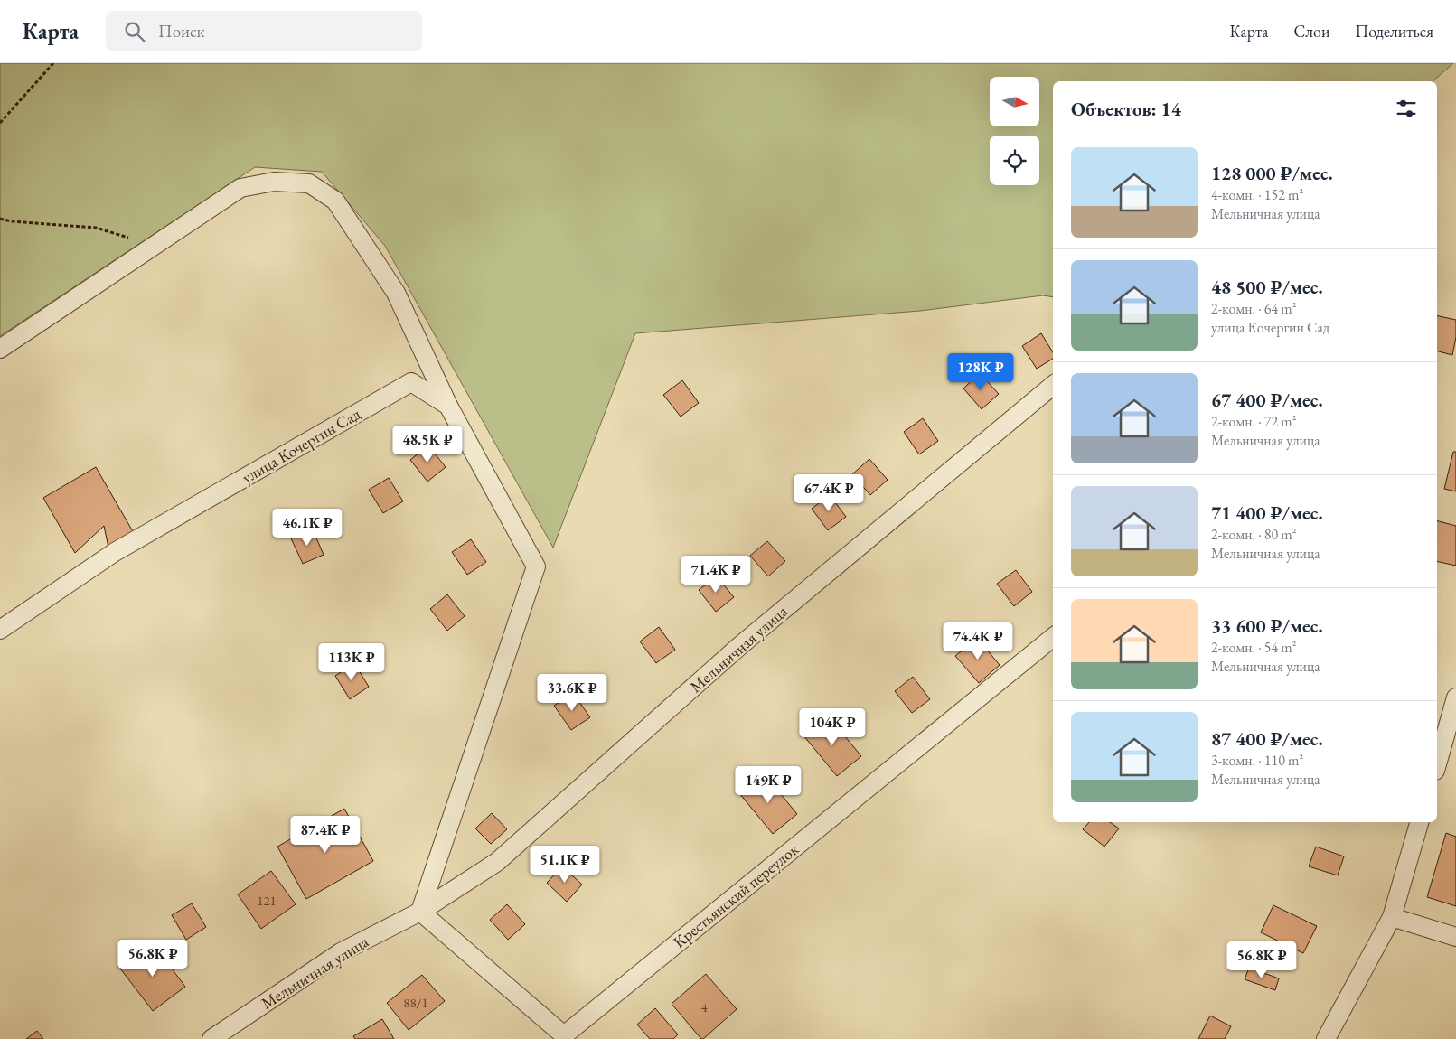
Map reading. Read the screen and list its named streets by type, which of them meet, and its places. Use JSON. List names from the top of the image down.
{
  "streets": {
    "street": ["улица Кочергин Сад", "Мельничная улица", "Крестьянский переулок"]
  },
  "crossings": [
    ["улица Кочергин Сад", "Мельничная улица"],
    ["улица Кочергин Сад", "Крестьянский переулок"],
    ["Мельничная улица", "Крестьянский переулок"]
  ],
  "house_numbers": ["121", "88/1", "4"],
  "north": "right",
  "page": {
    "header": "Карта",
    "search": "Поиск",
    "nav": ["Карта", "Слои", "Поделиться"],
    "heading": "Объектов: 14",
    "list": [
      {
        "name": "128 000 ₽/мес.",
        "note": "4-комн. · 152 m² · Мельничная улица"
      },
      {
        "name": "48 500 ₽/мес.",
        "note": "2-комн. · 64 m² · улица Кочергин Сад"
      },
      {
        "name": "67 400 ₽/мес.",
        "note": "2-комн. · 72 m² · Мельничная улица"
      },
      {
        "name": "71 400 ₽/мес.",
        "note": "2-комн. · 80 m² · Мельничная улица"
      },
      {
        "name": "33 600 ₽/мес.",
        "note": "2-комн. · 54 m² · Мельничная улица"
      },
      {
        "name": "87 400 ₽/мес.",
        "note": "3-комн. · 110 m² · Мельничная улица"
      }
    ],
    "price": [
      "128K ₽",
      "48.5K ₽",
      "67.4K ₽",
      "46.1K ₽",
      "71.4K ₽",
      "74.4K ₽",
      "113K ₽",
      "33.6K ₽",
      "104K ₽",
      "149K ₽",
      "87.4K ₽",
      "51.1K ₽",
      "56.8K ₽",
      "56.8K ₽"
    ]
  }
}
